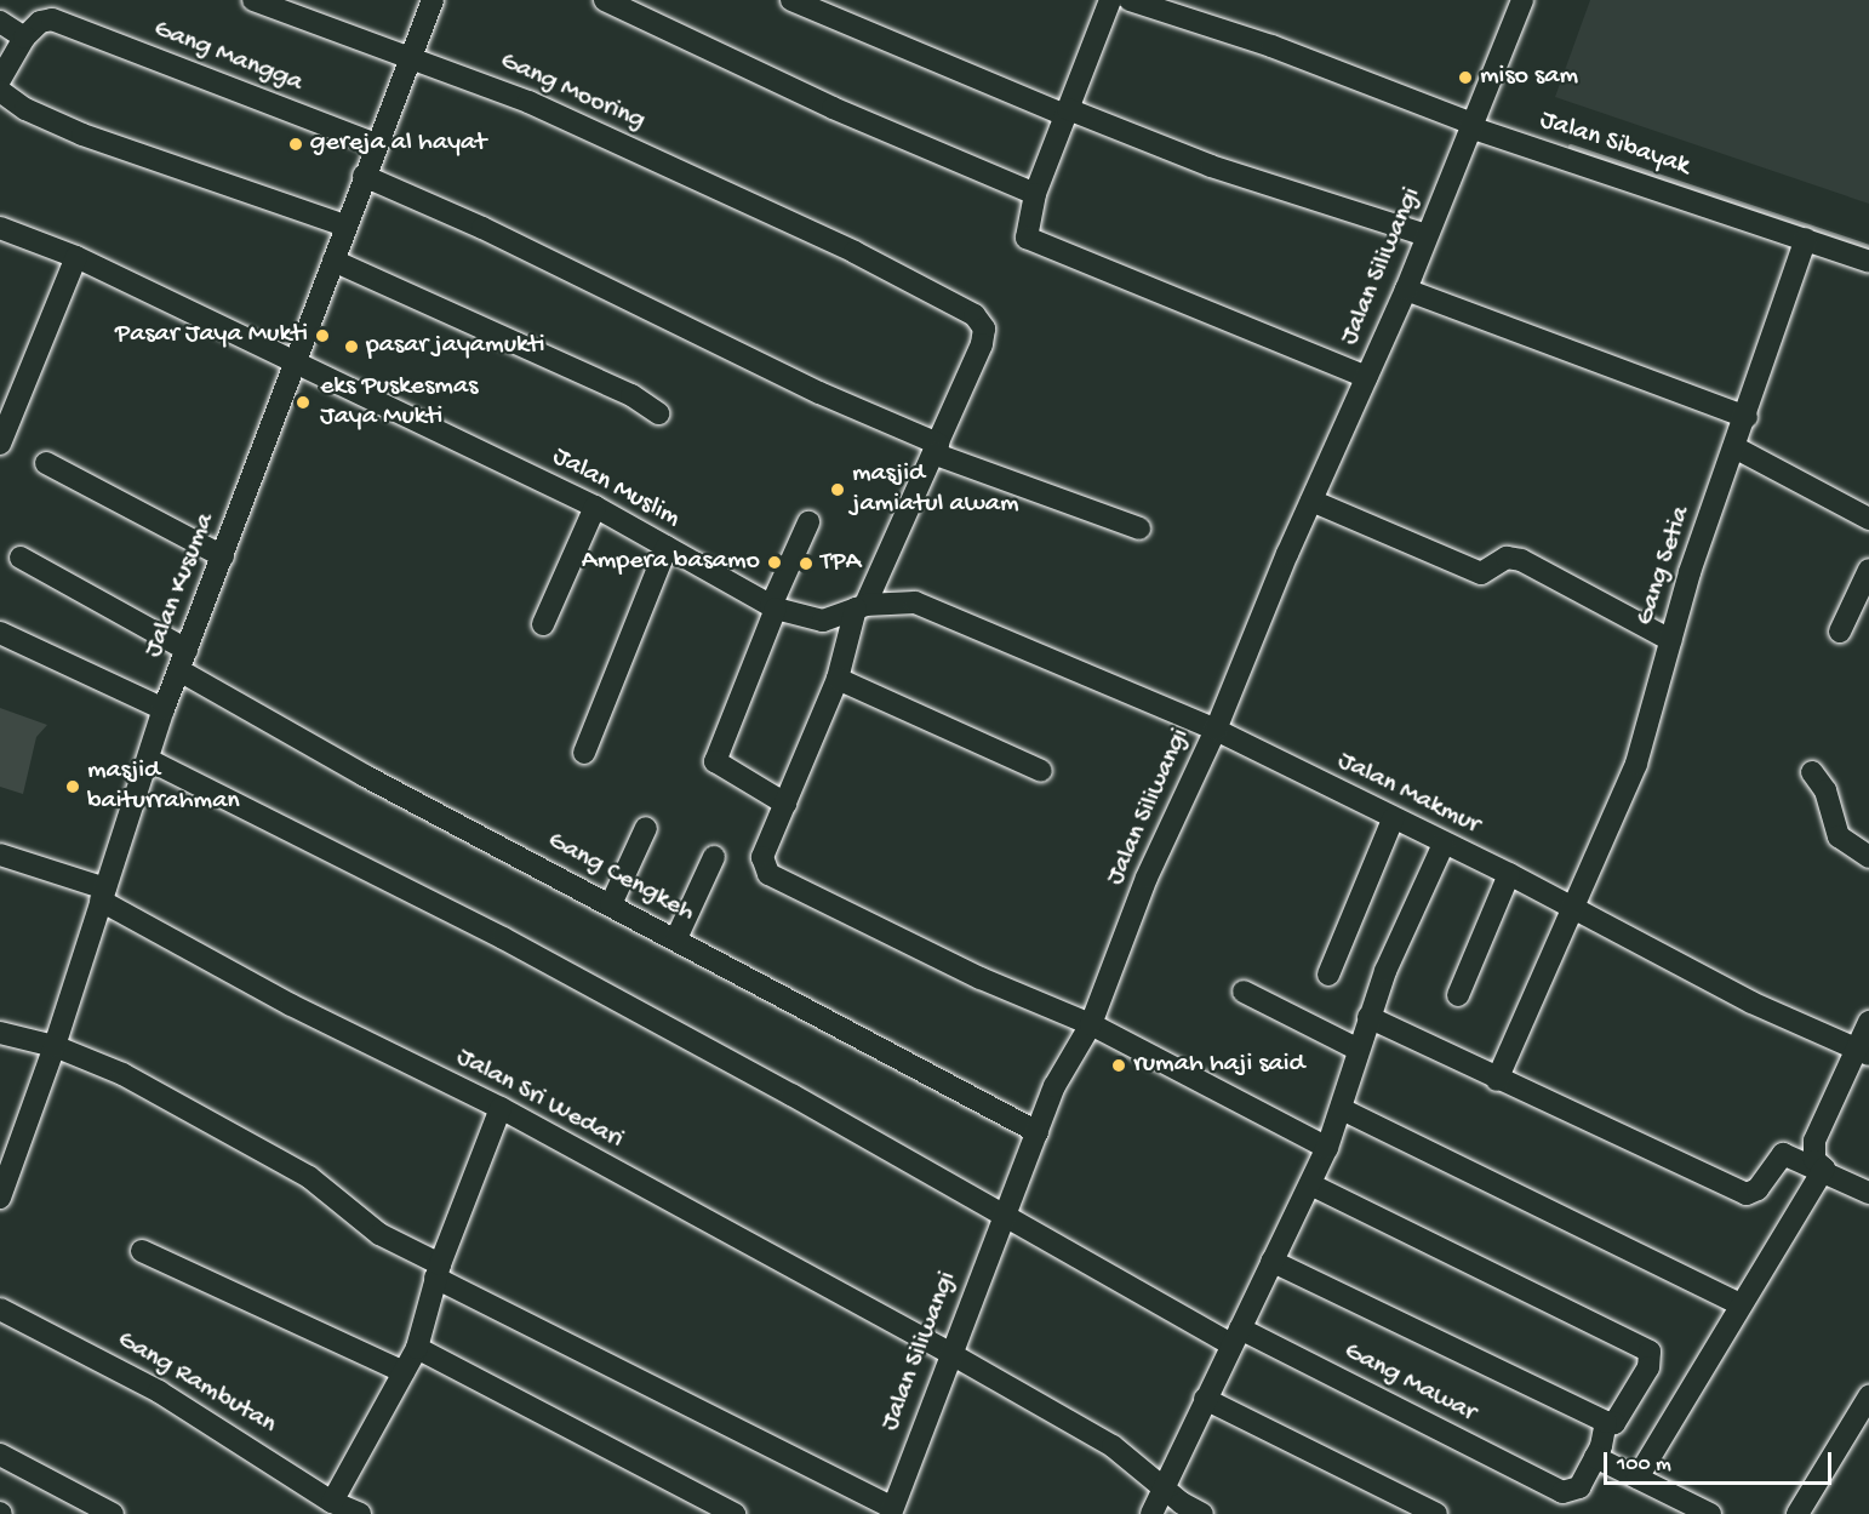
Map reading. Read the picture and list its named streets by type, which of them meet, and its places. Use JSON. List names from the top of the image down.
{
  "streets": {
    "street": [
      "Gang Mangga",
      "Gang Mooring",
      "Jalan Sibayak",
      "Jalan Siliwangi",
      "Jalan Muslim",
      "Gang Setia",
      "Jalan Kusuma",
      "Jalan Makmur",
      "Gang Cengkeh",
      "Jalan Sri Wedari",
      "Gang Rambutan",
      "Gang Mawar"
    ]
  },
  "crossings": [
    ["Gang Mangga", "Jalan Kusuma"],
    ["Gang Mooring", "Jalan Kusuma"],
    ["Jalan Sibayak", "Jalan Siliwangi"],
    ["Jalan Sibayak", "Gang Setia"],
    ["Jalan Siliwangi", "Jalan Makmur"],
    ["Jalan Siliwangi", "Gang Cengkeh"],
    ["Jalan Siliwangi", "Jalan Sri Wedari"],
    ["Jalan Siliwangi", "Gang Mawar"],
    ["Jalan Muslim", "Jalan Kusuma"],
    ["Jalan Muslim", "Jalan Makmur"],
    ["Gang Setia", "Jalan Makmur"],
    ["Jalan Kusuma", "Gang Cengkeh"],
    ["Jalan Kusuma", "Jalan Sri Wedari"],
    ["Jalan Kusuma", "Gang Mawar"]
  ],
  "places": [
    "miso sam",
    "gereja al hayat",
    "Pasar Jaya Mukti",
    "pasar jayamukti",
    "eks Puskesmas Jaya Mukti",
    "masjid jamiatul awam",
    "Ampera basamo",
    "TPA",
    "masjid baiturrahman",
    "rumah haji said"
  ],
  "scale_bar": "100 m"
}
